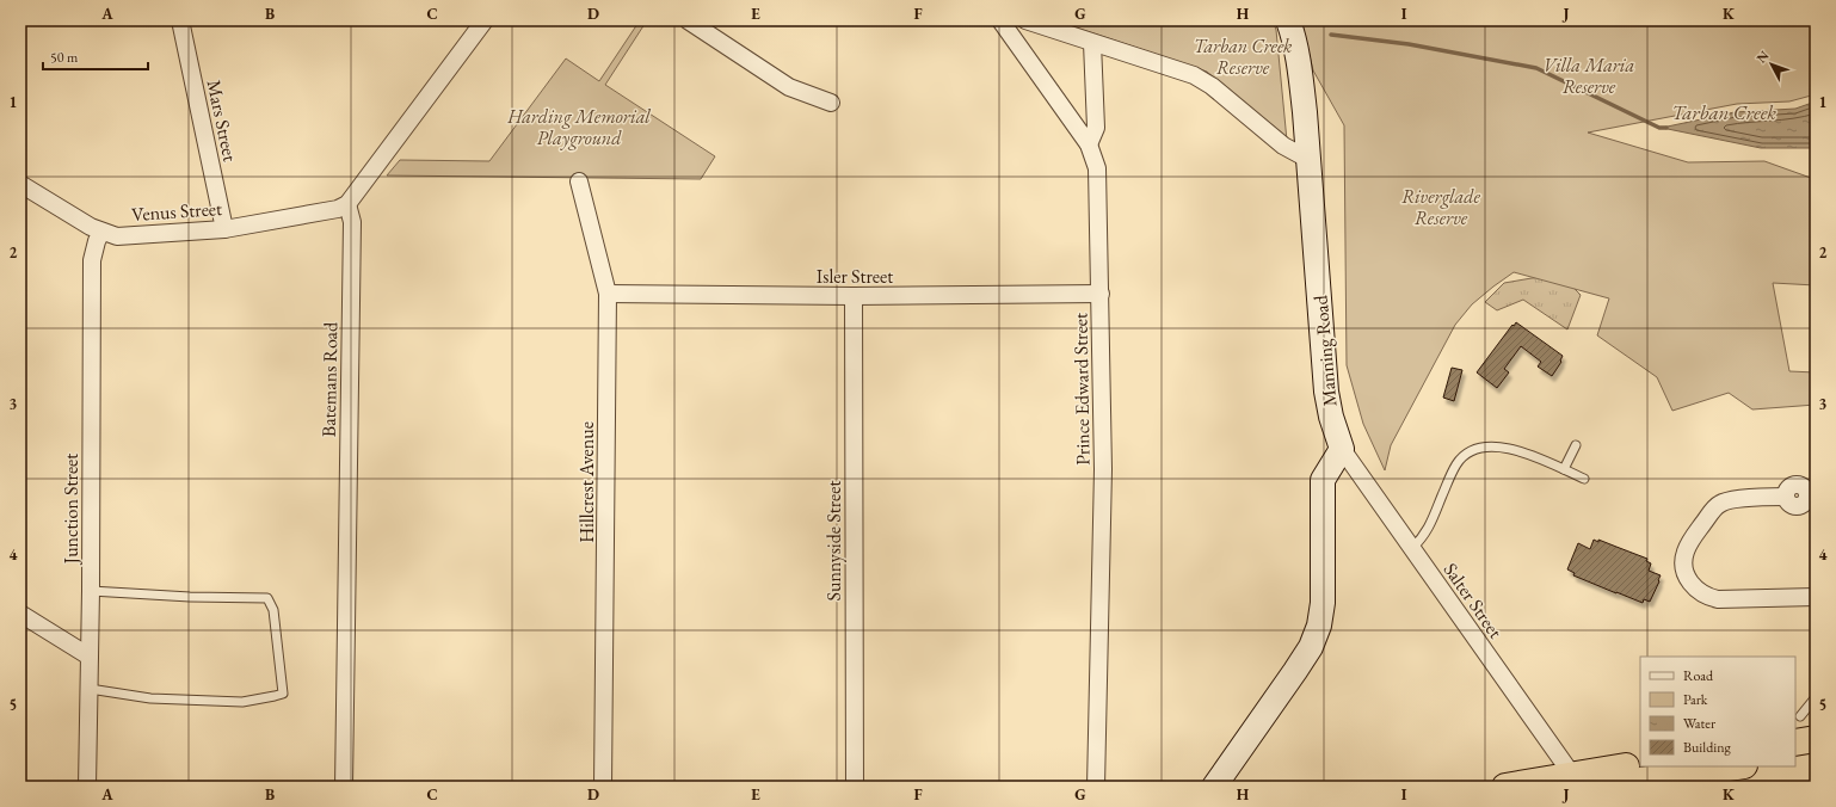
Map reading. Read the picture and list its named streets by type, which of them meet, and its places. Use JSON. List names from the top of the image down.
{
  "streets": {
    "street": [
      "Mars Street",
      "Venus Street",
      "Isler Street",
      "Manning Road",
      "Batemans Road",
      "Prince Edward Street",
      "Hillcrest Avenue",
      "Junction Street",
      "Sunnyside Street",
      "Salter Street"
    ]
  },
  "crossings": [
    ["Mars Street", "Venus Street"],
    ["Venus Street", "Batemans Road"],
    ["Venus Street", "Junction Street"],
    ["Isler Street", "Prince Edward Street"],
    ["Isler Street", "Hillcrest Avenue"],
    ["Isler Street", "Sunnyside Street"],
    ["Manning Road", "Salter Street"]
  ],
  "water": ["Tarban Creek"],
  "parks": [
    "Tarban Creek Reserve",
    "Villa Maria Reserve",
    "Harding Memorial Playground",
    "Riverglade Reserve"
  ],
  "legend": [
    "Road",
    "Park",
    "Water",
    "Building"
  ],
  "scale_bar": "50 m",
  "north": "top left",
  "grid": {
    "columns": [
      "A",
      "B",
      "C",
      "D",
      "E",
      "F",
      "G",
      "H",
      "I",
      "J",
      "K"
    ],
    "rows": [
      "1",
      "2",
      "3",
      "4",
      "5"
    ]
  }
}
